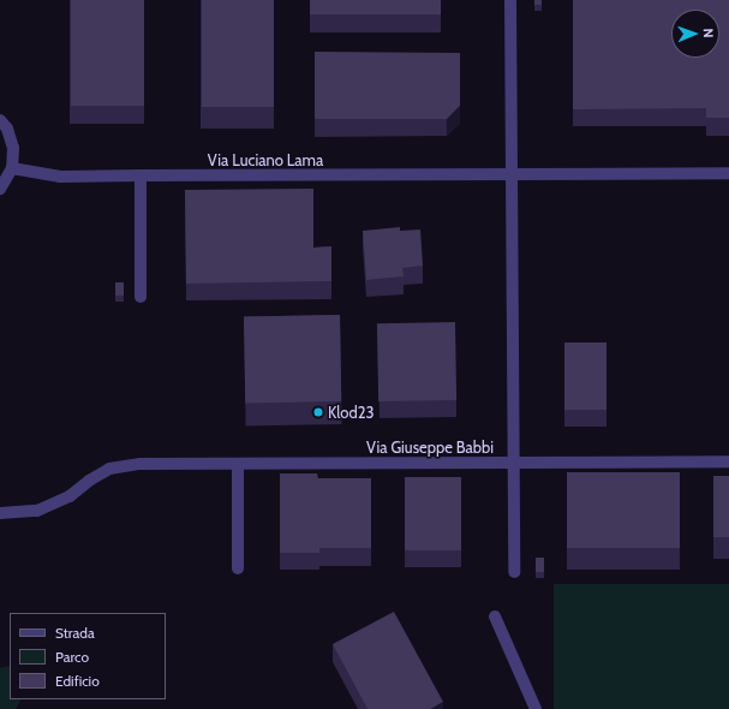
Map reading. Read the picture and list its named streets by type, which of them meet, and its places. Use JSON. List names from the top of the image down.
{
  "streets": {
    "street": ["Via Luciano Lama", "Via Giuseppe Babbi"]
  },
  "places": ["Klod23"],
  "legend": ["Strada", "Parco", "Edificio"],
  "north": "right"
}
